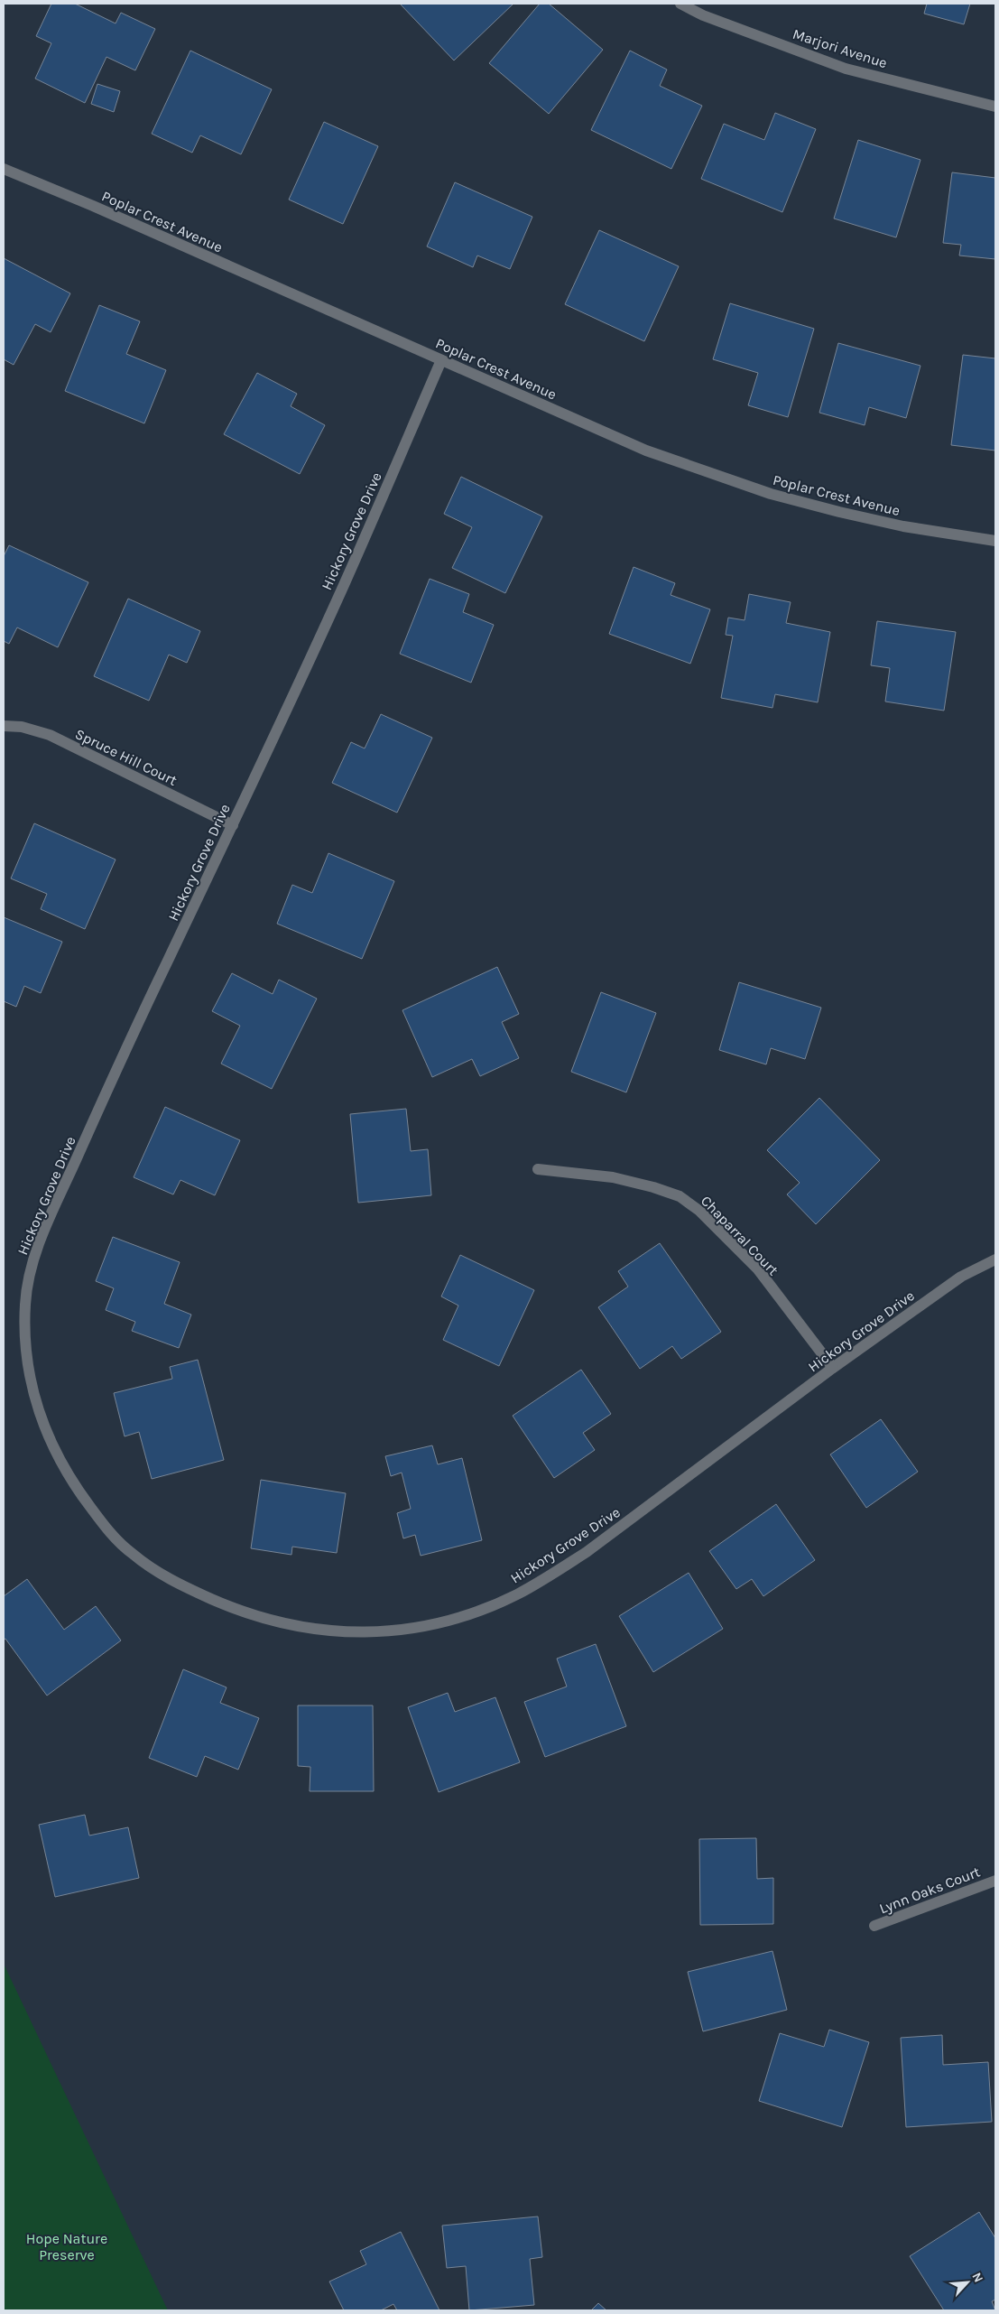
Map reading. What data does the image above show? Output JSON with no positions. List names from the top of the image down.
{
  "streets": {
    "street": [
      "Marjori Avenue",
      "Poplar Crest Avenue",
      "Hickory Grove Drive",
      "Spruce Hill Court",
      "Chaparral Court",
      "Lynn Oaks Court"
    ]
  },
  "crossings": [
    ["Poplar Crest Avenue", "Hickory Grove Drive"],
    ["Hickory Grove Drive", "Spruce Hill Court"],
    ["Hickory Grove Drive", "Chaparral Court"]
  ],
  "parks": ["Hope Nature Preserve"],
  "north": "top right"
}
